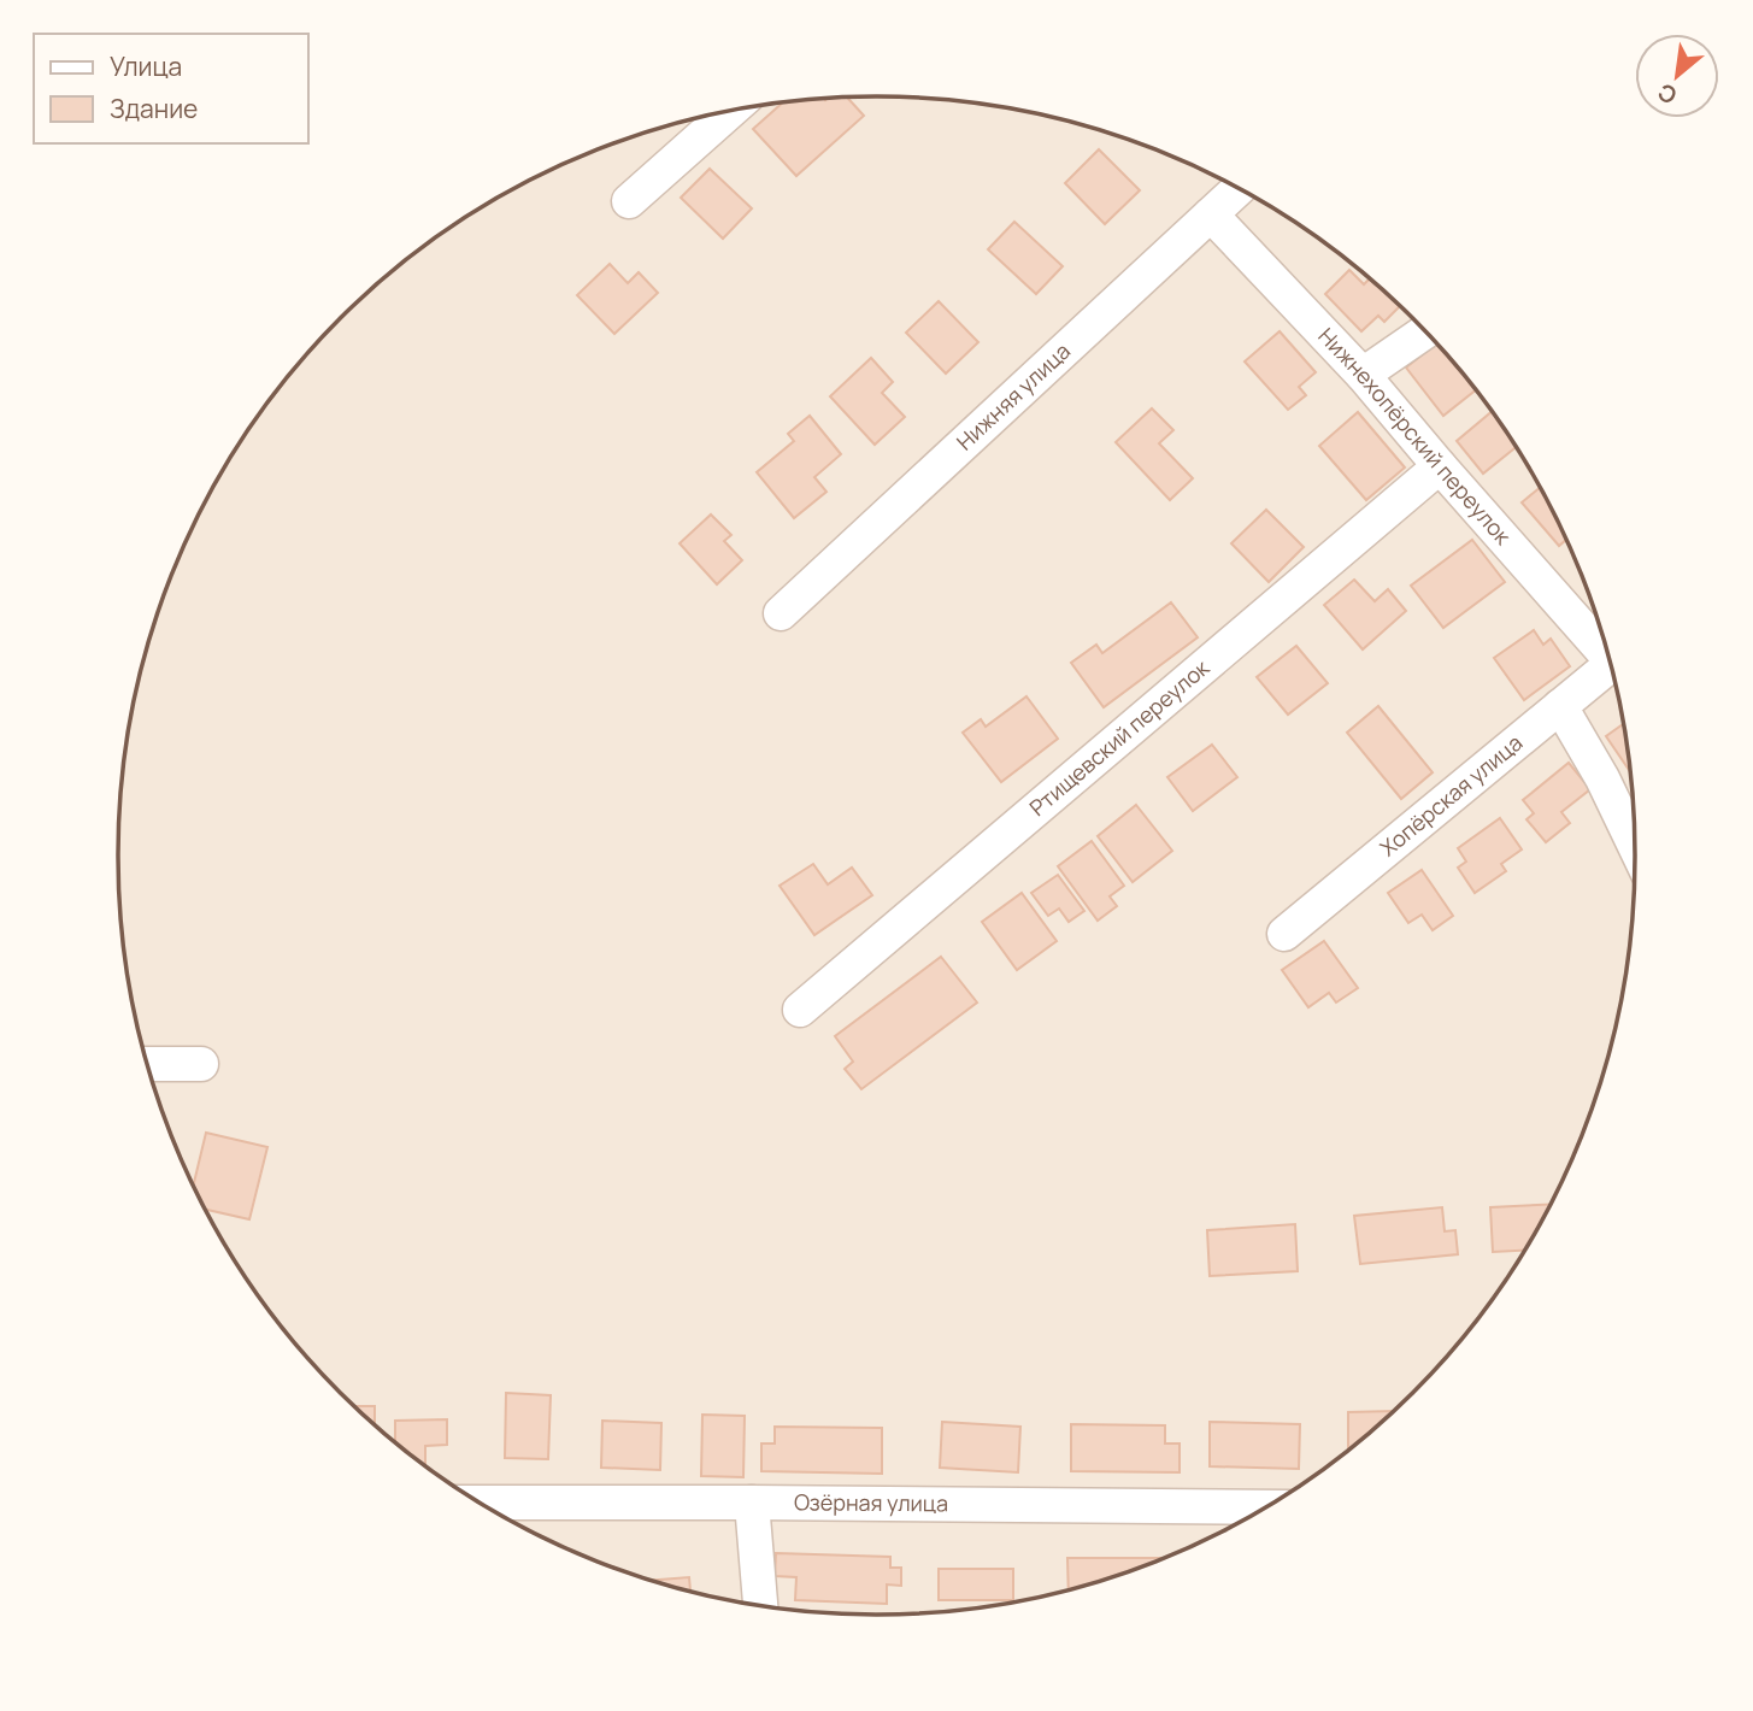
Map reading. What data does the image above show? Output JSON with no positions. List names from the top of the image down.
{
  "streets": {
    "street": [
      "Нижняя улица",
      "Нижнехопёрский переулок",
      "Ртищевский переулок",
      "Хопёрская улица",
      "Озёрная улица"
    ]
  },
  "crossings": [
    ["Нижняя улица", "Нижнехопёрский переулок"],
    ["Нижнехопёрский переулок", "Ртищевский переулок"]
  ],
  "legend": ["Улица", "Здание"],
  "north": "bottom left"
}
